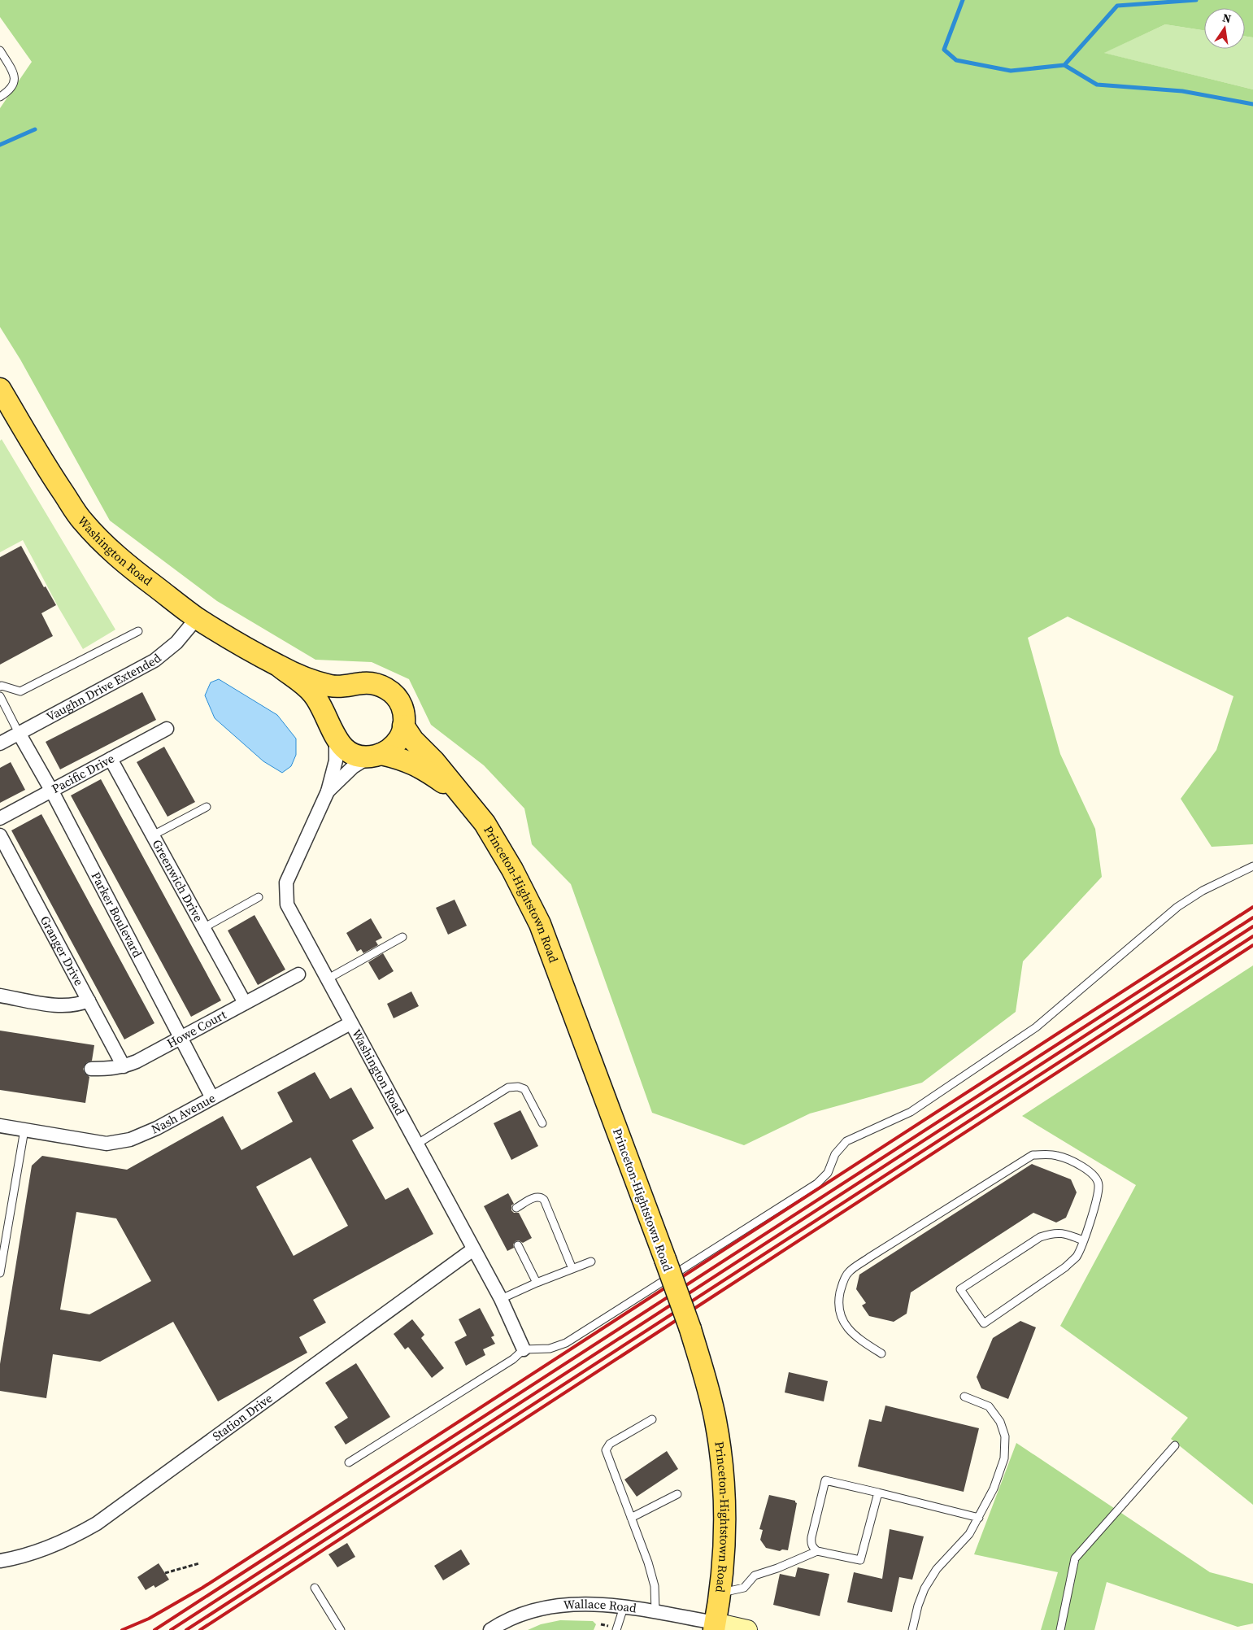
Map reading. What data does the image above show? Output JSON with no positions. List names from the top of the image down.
{
  "streets": {
    "main road": ["Washington Road", "Princeton-Hightstown Road"],
    "street": [
      "Vaughn Drive Extended",
      "Pacific Drive",
      "Greenwich Drive",
      "Parker Boulevard",
      "Granger Drive",
      "Howe Court",
      "Nash Avenue",
      "Station Drive",
      "Wallace Road"
    ]
  },
  "crossings": [
    ["Washington Road", "Vaughn Drive Extended"],
    ["Washington Road", "Princeton-Hightstown Road"],
    ["Washington Road", "Nash Avenue"],
    ["Washington Road", "Station Drive"],
    ["Vaughn Drive Extended", "Parker Boulevard"],
    ["Pacific Drive", "Greenwich Drive"],
    ["Pacific Drive", "Parker Boulevard"],
    ["Greenwich Drive", "Howe Court"],
    ["Princeton-Hightstown Road", "Wallace Road"],
    ["Parker Boulevard", "Howe Court"],
    ["Parker Boulevard", "Nash Avenue"],
    ["Granger Drive", "Howe Court"]
  ],
  "north": "top"
}
